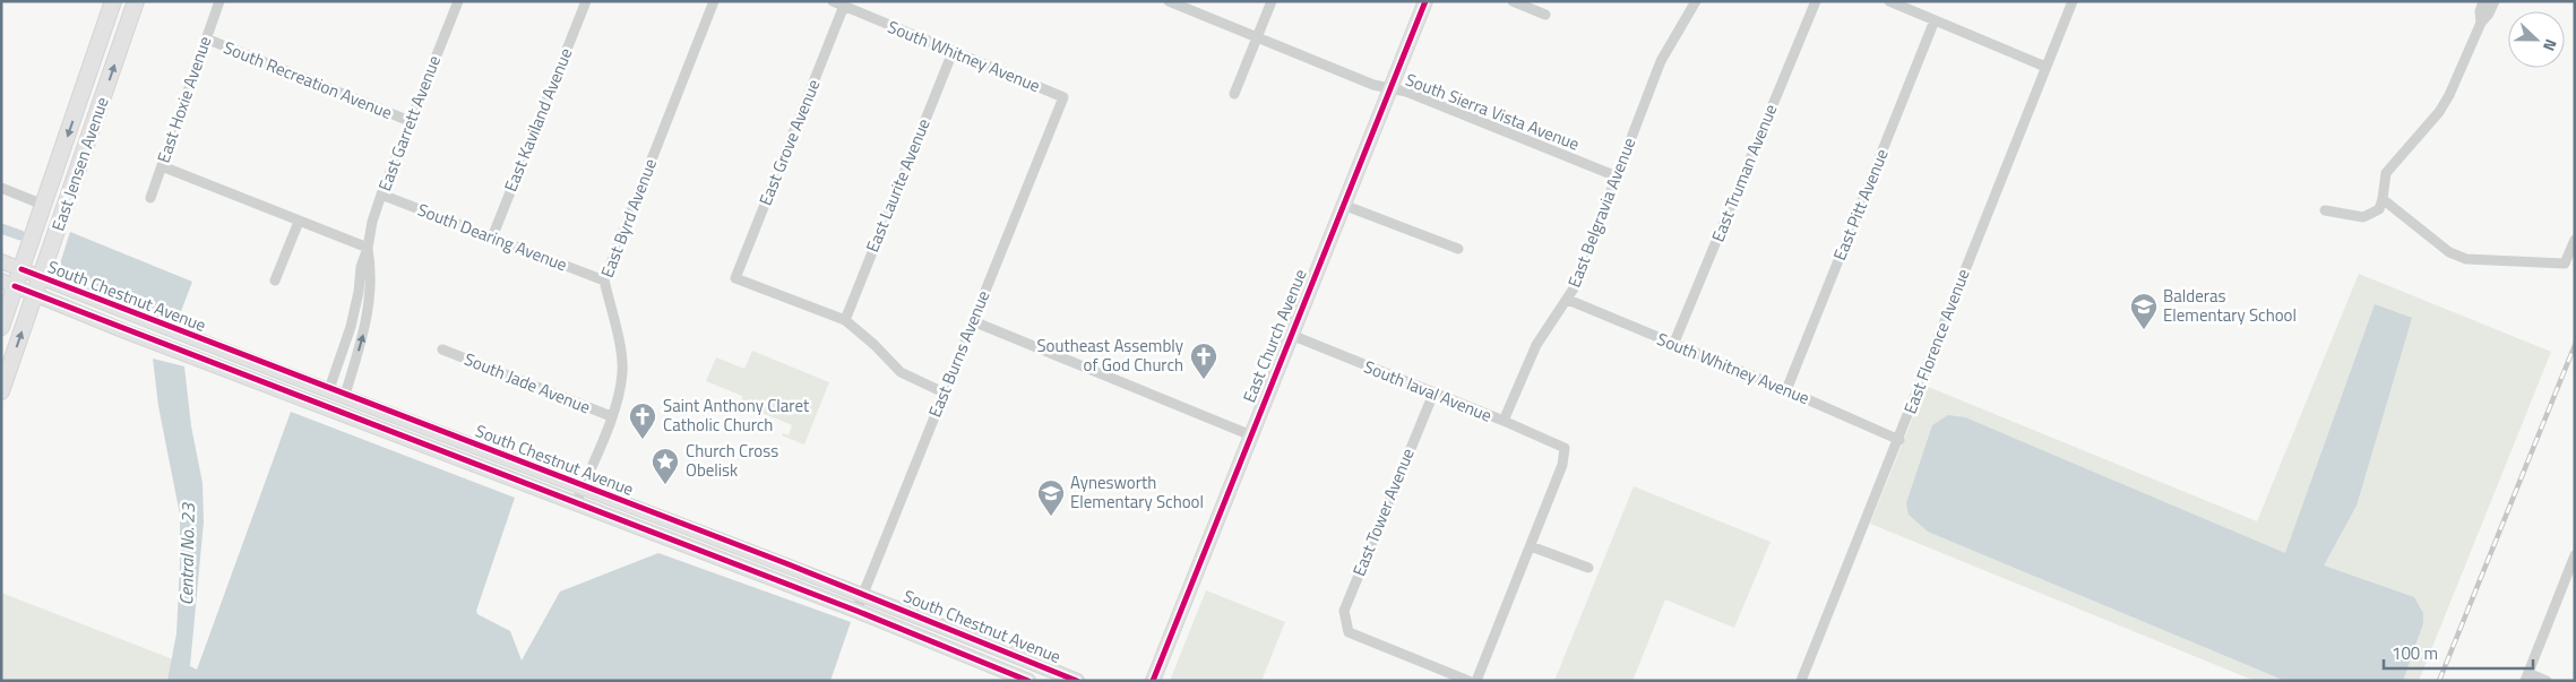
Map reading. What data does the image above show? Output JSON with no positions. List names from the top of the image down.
{
  "streets": {
    "main road": ["East Jensen Avenue", "South Chestnut Avenue", "East Church Avenue"],
    "street": [
      "South Whitney Avenue",
      "South Recreation Avenue",
      "East Hoxie Avenue",
      "South Sierra Vista Avenue",
      "East Kaviland Avenue",
      "East Garrett Avenue",
      "East Grove Avenue",
      "East Truman Avenue",
      "East Laurite Avenue",
      "East Pitt Avenue",
      "East Belgravia Avenue",
      "East Byrd Avenue",
      "South Dearing Avenue",
      "East Florence Avenue",
      "East Burns Avenue",
      "South Jade Avenue",
      "South laval Avenue",
      "East Tower Avenue"
    ]
  },
  "crossings": [
    ["South Whitney Avenue", "East Grove Avenue"],
    ["South Whitney Avenue", "East Truman Avenue"],
    ["South Whitney Avenue", "East Laurite Avenue"],
    ["South Whitney Avenue", "East Pitt Avenue"],
    ["South Whitney Avenue", "East Belgravia Avenue"],
    ["South Whitney Avenue", "East Florence Avenue"],
    ["South Whitney Avenue", "East Burns Avenue"],
    ["South Recreation Avenue", "East Hoxie Avenue"],
    ["South Recreation Avenue", "East Garrett Avenue"],
    ["South Sierra Vista Avenue", "East Belgravia Avenue"],
    ["South Sierra Vista Avenue", "East Church Avenue"],
    ["East Kaviland Avenue", "South Dearing Avenue"],
    ["East Garrett Avenue", "South Dearing Avenue"],
    ["East Garrett Avenue", "South Chestnut Avenue"],
    ["East Grove Avenue", "East Laurite Avenue"],
    ["East Jensen Avenue", "South Chestnut Avenue"],
    ["East Belgravia Avenue", "South laval Avenue"],
    ["East Byrd Avenue", "South Dearing Avenue"],
    ["East Byrd Avenue", "South Chestnut Avenue"],
    ["East Byrd Avenue", "South Jade Avenue"],
    ["South Chestnut Avenue", "East Burns Avenue"],
    ["East Church Avenue", "South laval Avenue"],
    ["South laval Avenue", "East Tower Avenue"]
  ],
  "water": ["Central No. 23"],
  "places": {
    "school or university": ["Balderas Elementary School", "Aynesworth Elementary School"],
    "church": ["Southeast Assembly of God Church", "Saint Anthony Claret Catholic Church"],
    "place": ["Church Cross Obelisk"]
  },
  "scale_bar": "100 m",
  "north": "right"
}
